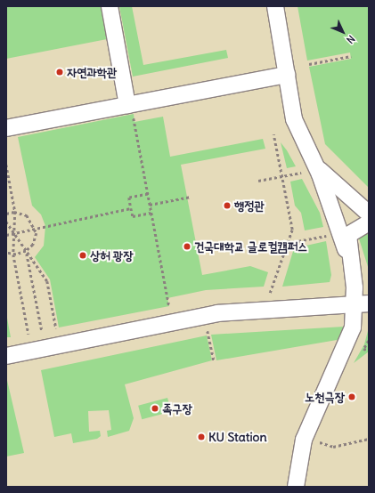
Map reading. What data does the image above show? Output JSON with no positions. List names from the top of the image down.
{
  "places": [
    "자연과학관",
    "행정관",
    "건국대학교 글로컬캠퍼스",
    "상허 광장",
    "노천극장",
    "족구장",
    "KU Station"
  ],
  "north": "bottom right"
}
